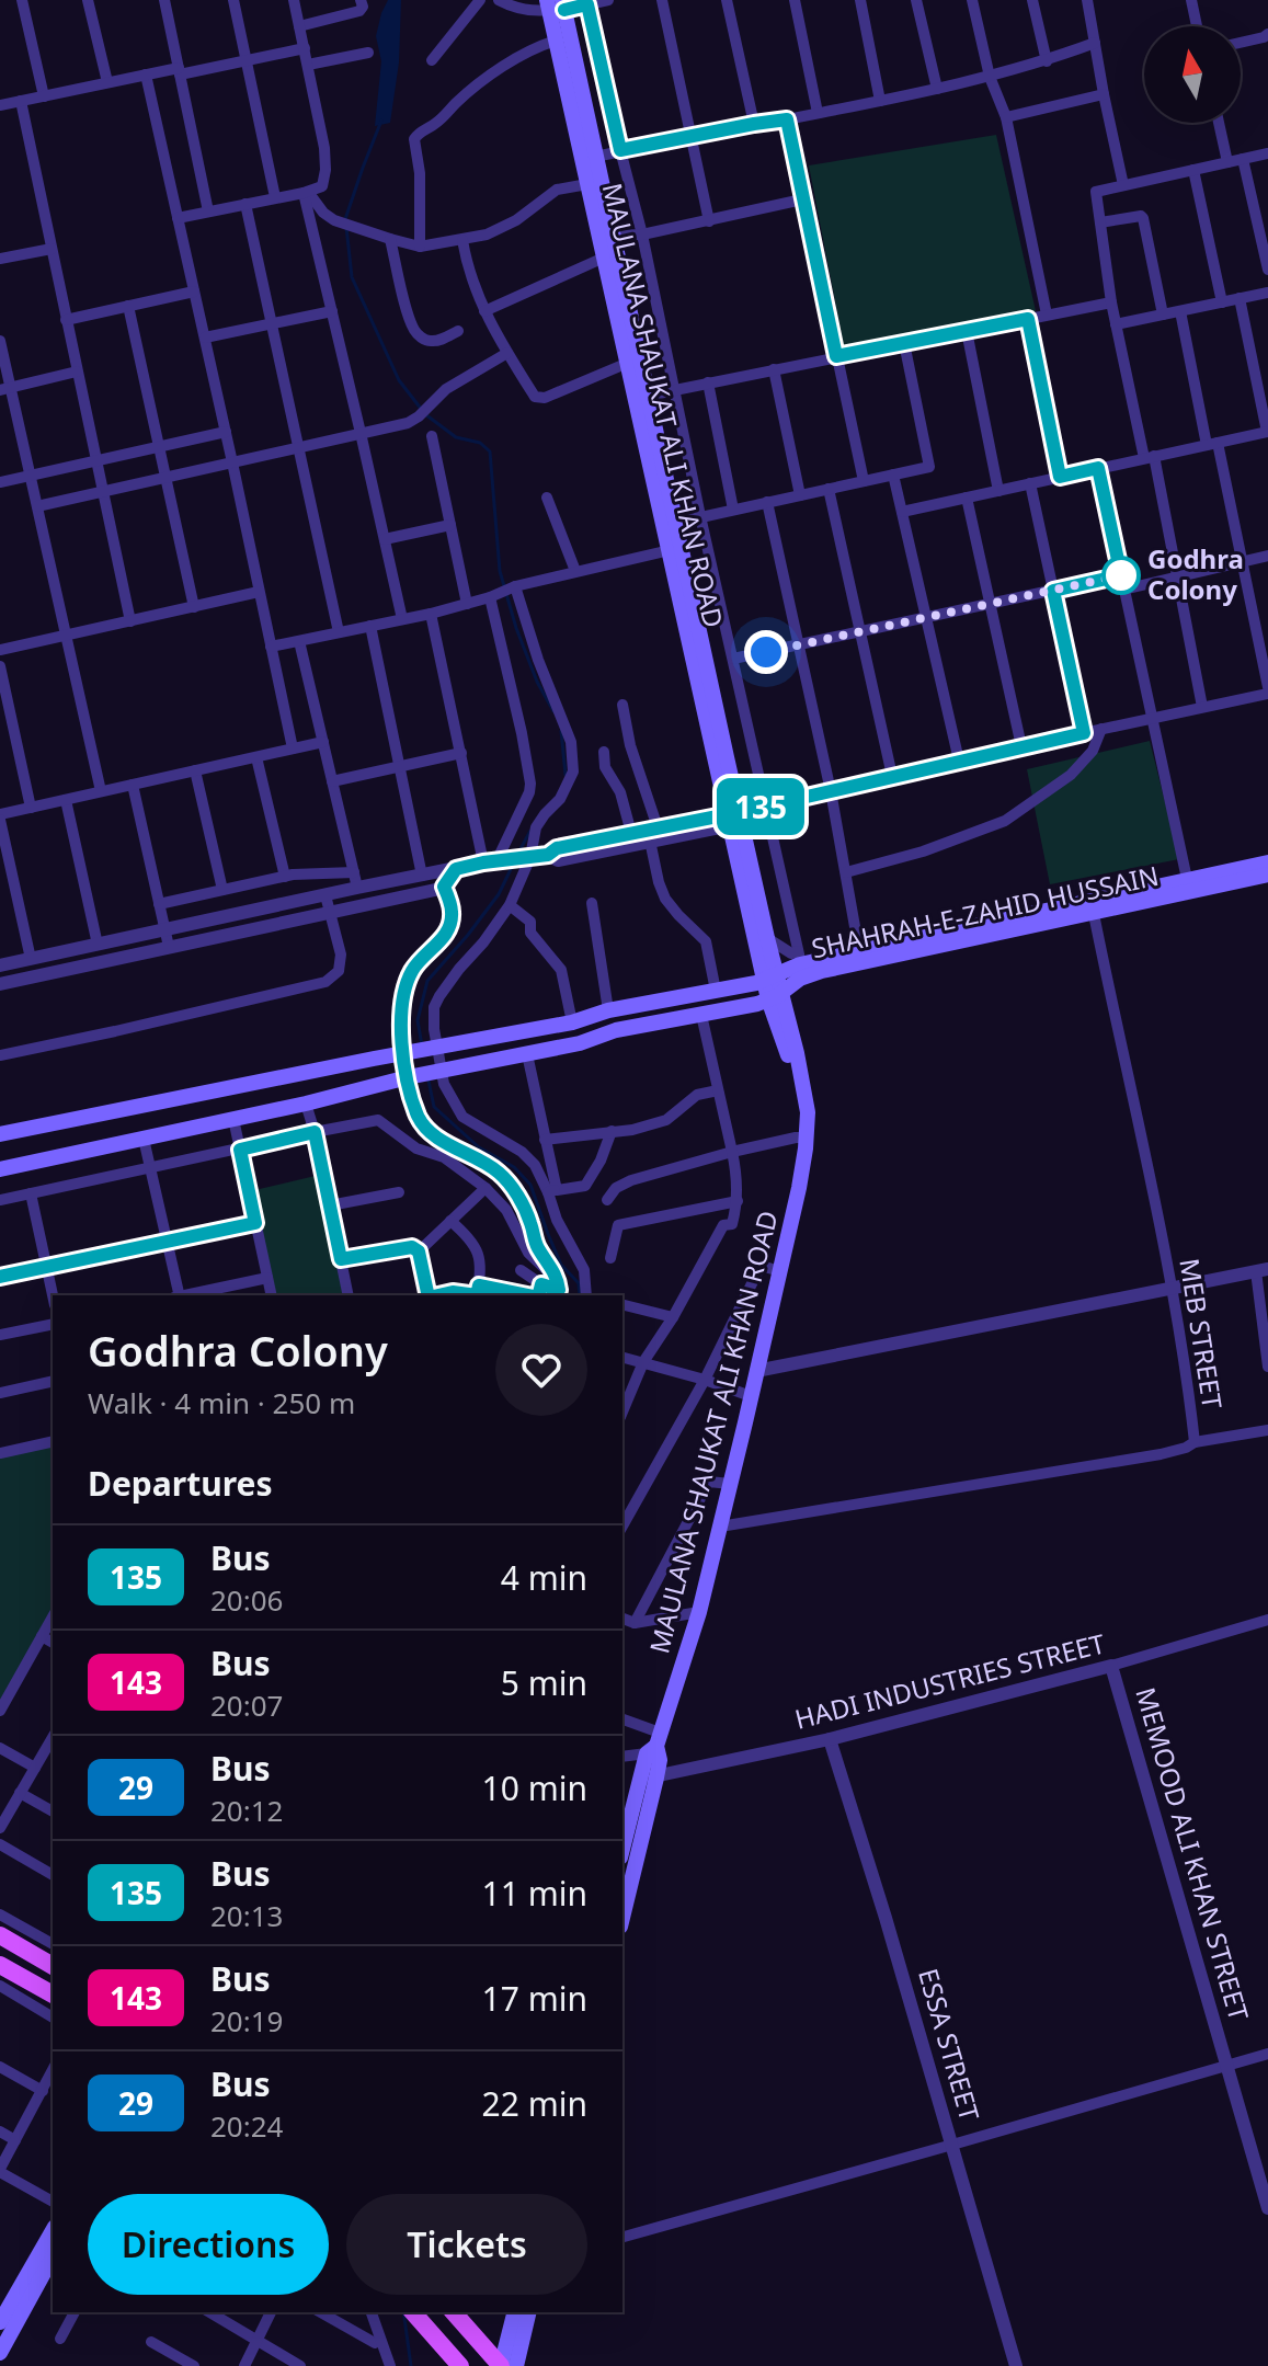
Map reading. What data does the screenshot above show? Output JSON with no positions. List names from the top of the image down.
{
  "streets": {
    "main road": ["MAULANA SHAUKAT ALI KHAN ROAD", "SHAHRAH-E-ZAHID HUSSAIN"],
    "street": [
      "MEB STREET",
      "HADI INDUSTRIES STREET",
      "MEMOOD ALI KHAN STREET",
      "ESSA STREET"
    ]
  },
  "crossings": [
    ["MAULANA SHAUKAT ALI KHAN ROAD", "SHAHRAH-E-ZAHID HUSSAIN"],
    ["MAULANA SHAUKAT ALI KHAN ROAD", "MEB STREET"],
    ["MAULANA SHAUKAT ALI KHAN ROAD", "HADI INDUSTRIES STREET"],
    ["SHAHRAH-E-ZAHID HUSSAIN", "MEB STREET"],
    ["HADI INDUSTRIES STREET", "MEMOOD ALI KHAN STREET"],
    ["HADI INDUSTRIES STREET", "ESSA STREET"]
  ],
  "places": ["Godhra Colony"],
  "lines": ["bus line 135"],
  "north": "top",
  "page": {
    "on_map": "135",
    "heading": [
      ["Godhra Colony", "Walk · 4 min · 250 m"],
      "Departures"
    ],
    "list": [
      {
        "mark": "135",
        "name": "Bus",
        "note": "20:06",
        "value": "4 min"
      },
      {
        "mark": "143",
        "name": "Bus",
        "note": "20:07",
        "value": "5 min"
      },
      {
        "mark": "29",
        "name": "Bus",
        "note": "20:12",
        "value": "10 min"
      },
      {
        "mark": "135",
        "name": "Bus",
        "note": "20:13",
        "value": "11 min"
      },
      {
        "mark": "143",
        "name": "Bus",
        "note": "20:19",
        "value": "17 min"
      },
      {
        "mark": "29",
        "name": "Bus",
        "note": "20:24",
        "value": "22 min"
      }
    ],
    "buttons": ["Directions", "Tickets"]
  }
}
